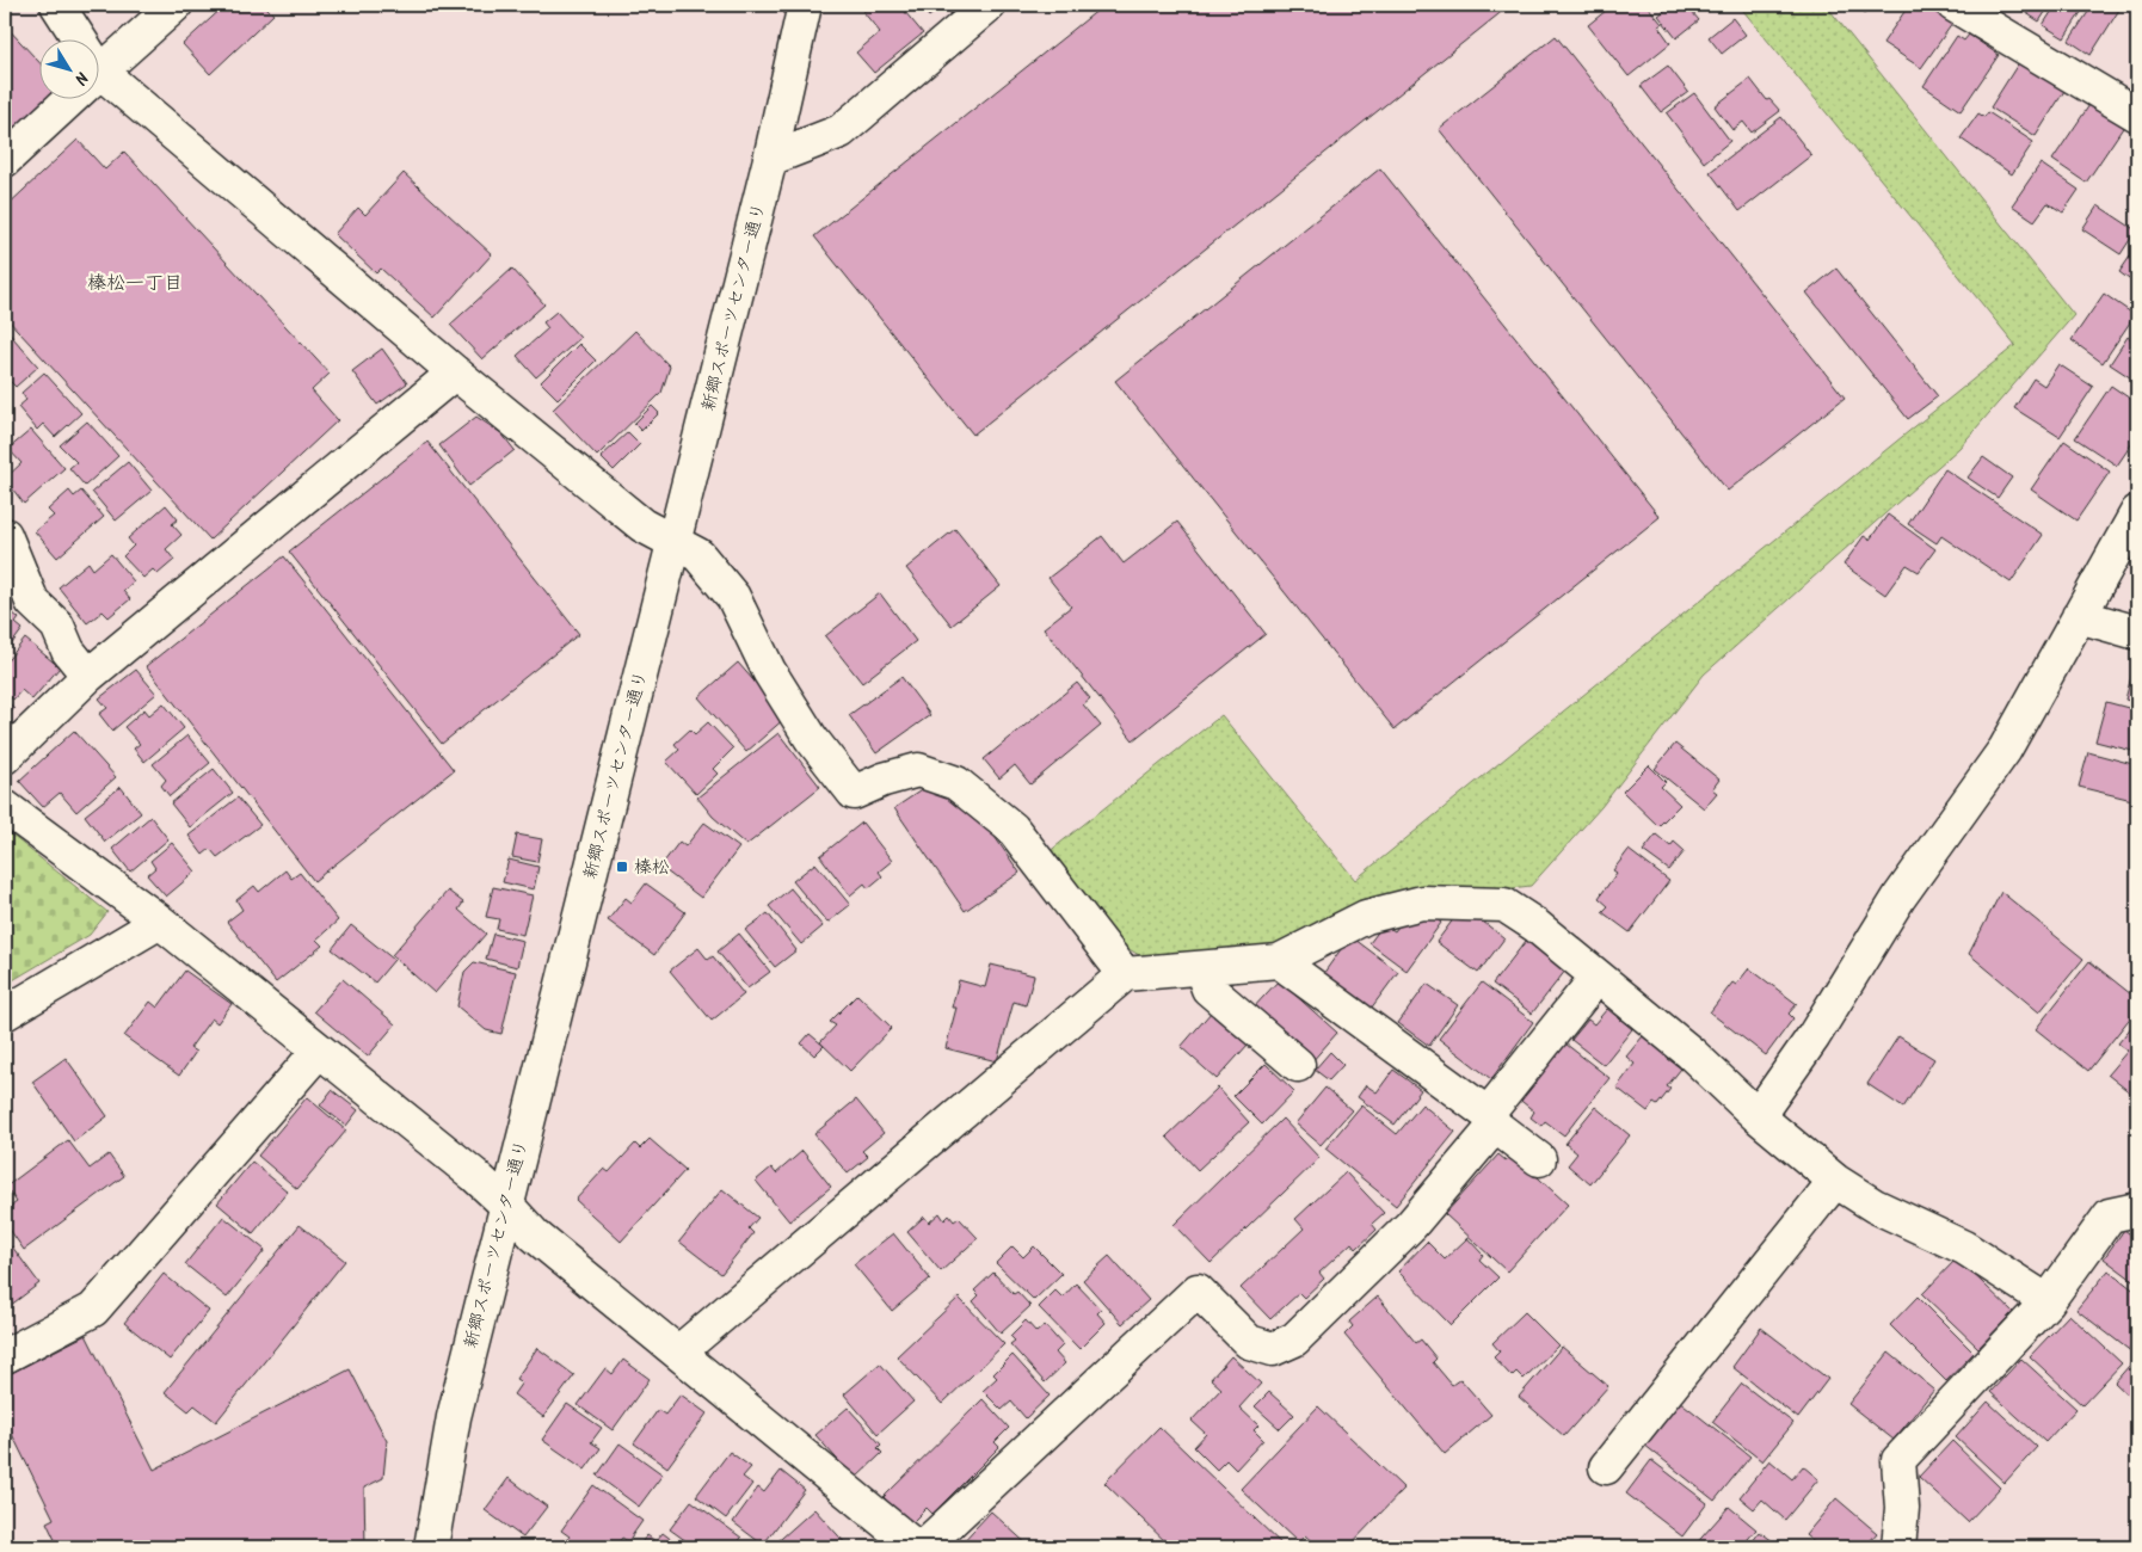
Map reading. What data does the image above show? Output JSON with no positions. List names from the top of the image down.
{
  "streets": {
    "street": ["新郷スポーツセンター通り"]
  },
  "districts": ["榛松一丁目"],
  "places": {
    "transit": ["榛松"]
  },
  "north": "bottom right"
}
